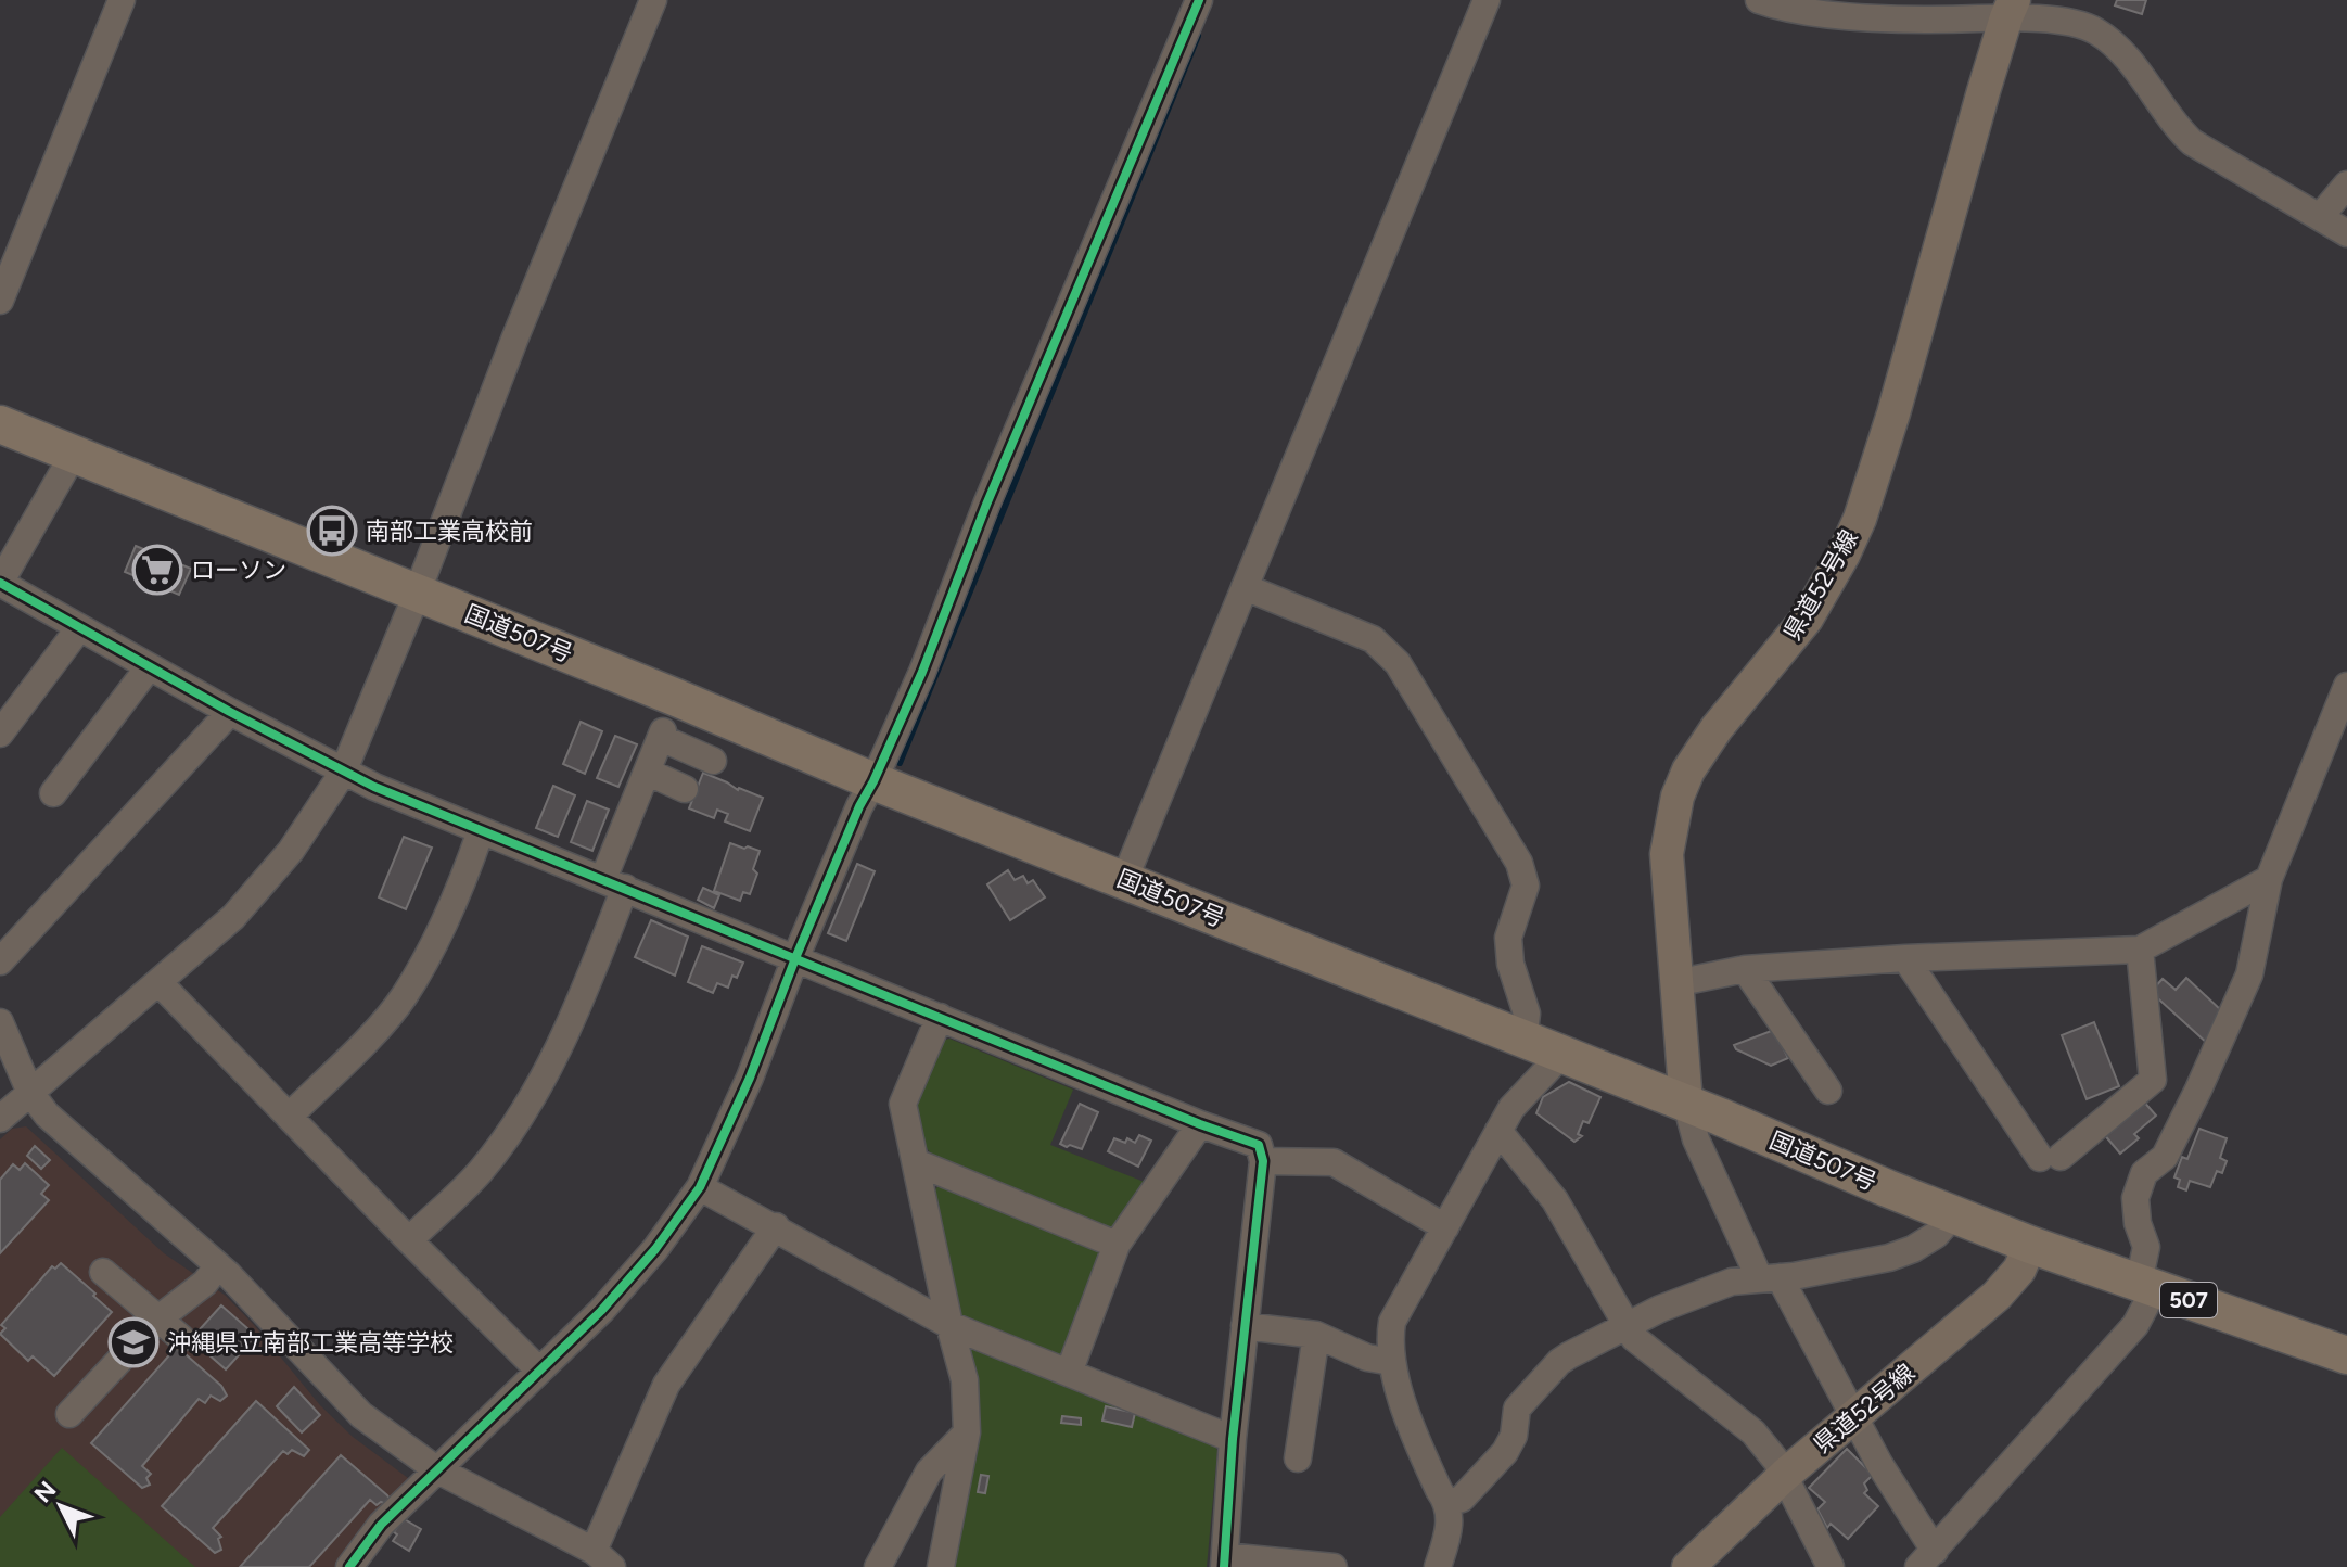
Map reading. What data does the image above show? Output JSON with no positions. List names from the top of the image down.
{
  "streets": {
    "highway": ["国道507号", "507"],
    "main road": ["県道52号線"]
  },
  "crossings": [
    ["県道52号線", "国道507号"]
  ],
  "places": {
    "bus stop": ["南部工業高校前"],
    "supermarket": ["ローソン"],
    "school or university": ["沖縄県立南部工業高等学校"]
  },
  "north": "top left"
}
